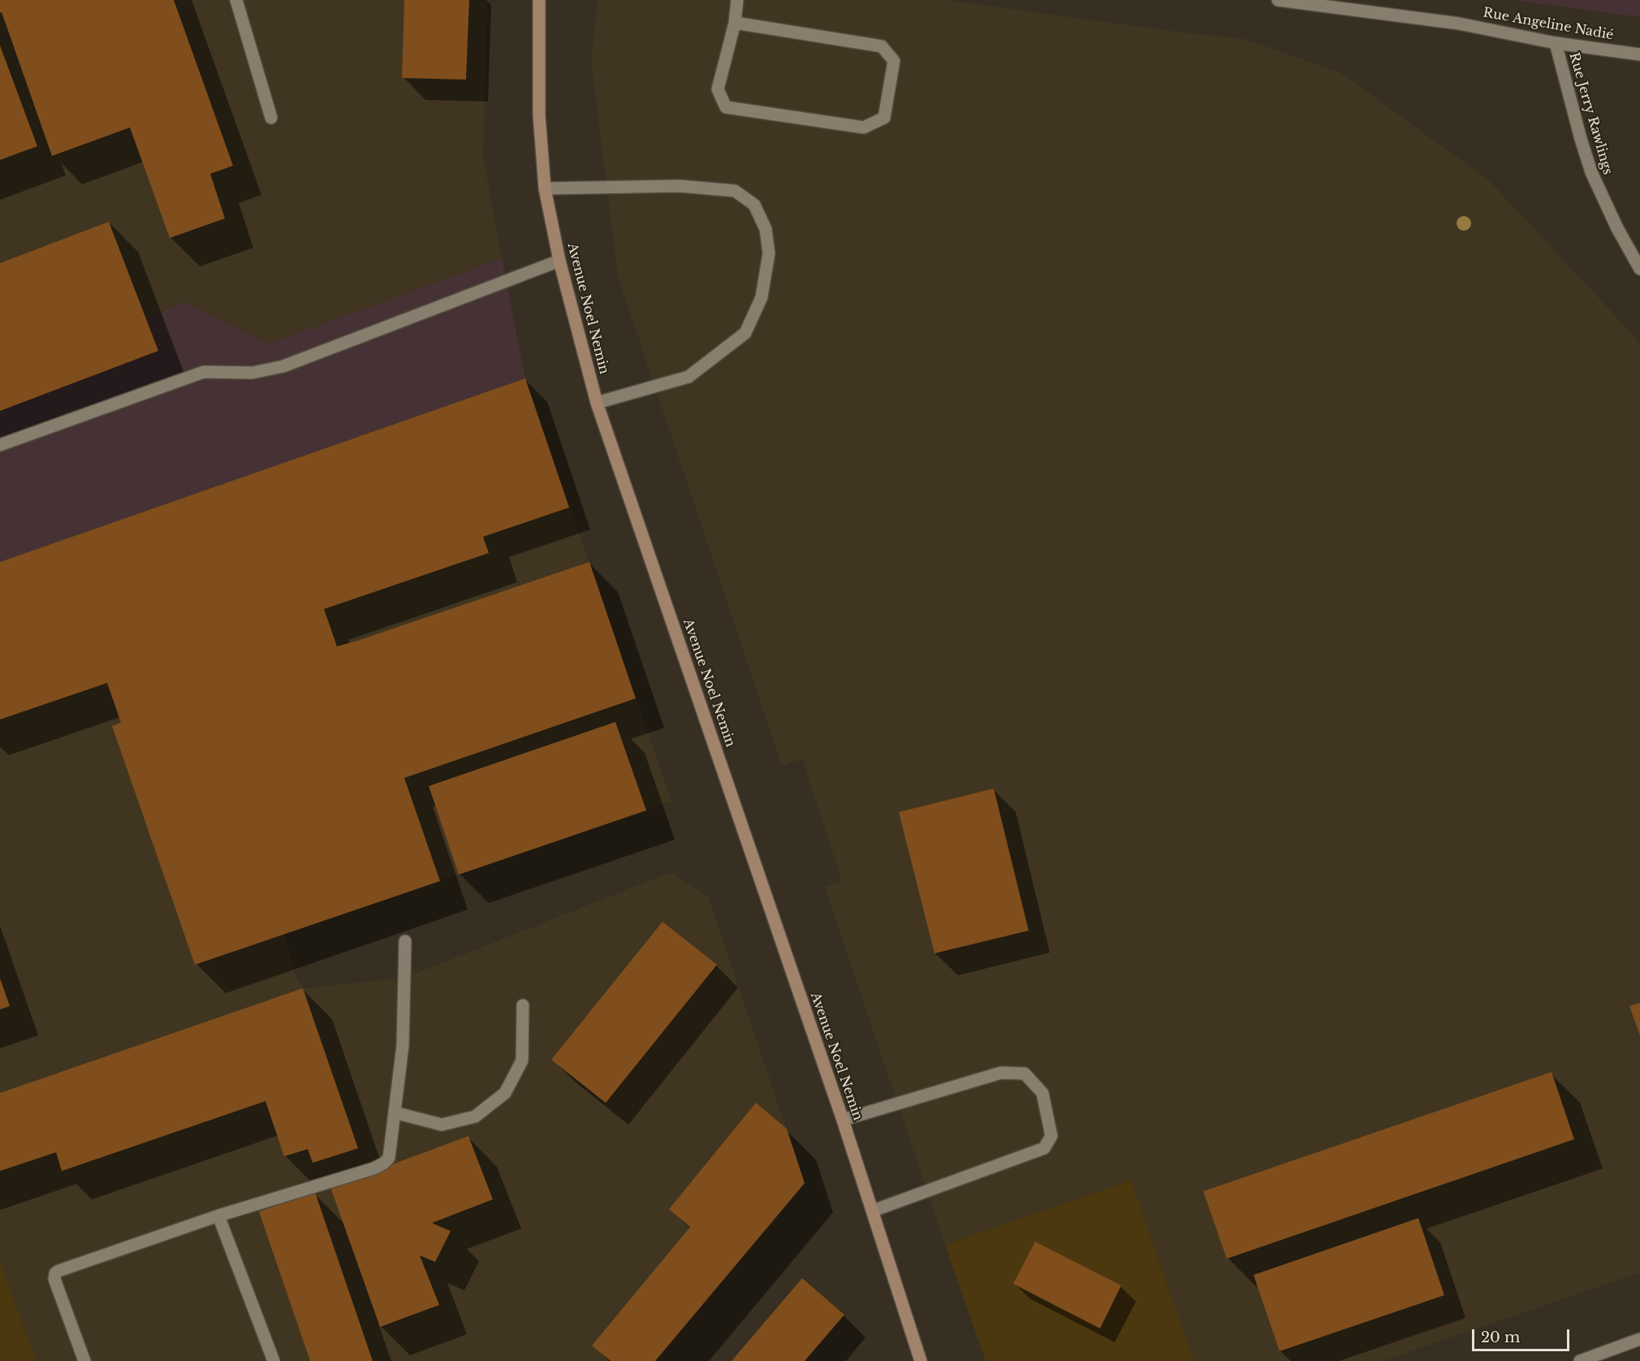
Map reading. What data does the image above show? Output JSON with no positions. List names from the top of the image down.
{
  "streets": {
    "street": ["Rue Angeline Nadié", "Rue Jerry Rawlings", "Avenue Noel Nemin"]
  },
  "crossings": [
    ["Rue Angeline Nadié", "Rue Jerry Rawlings"]
  ],
  "scale_bar": "20 m"
}
